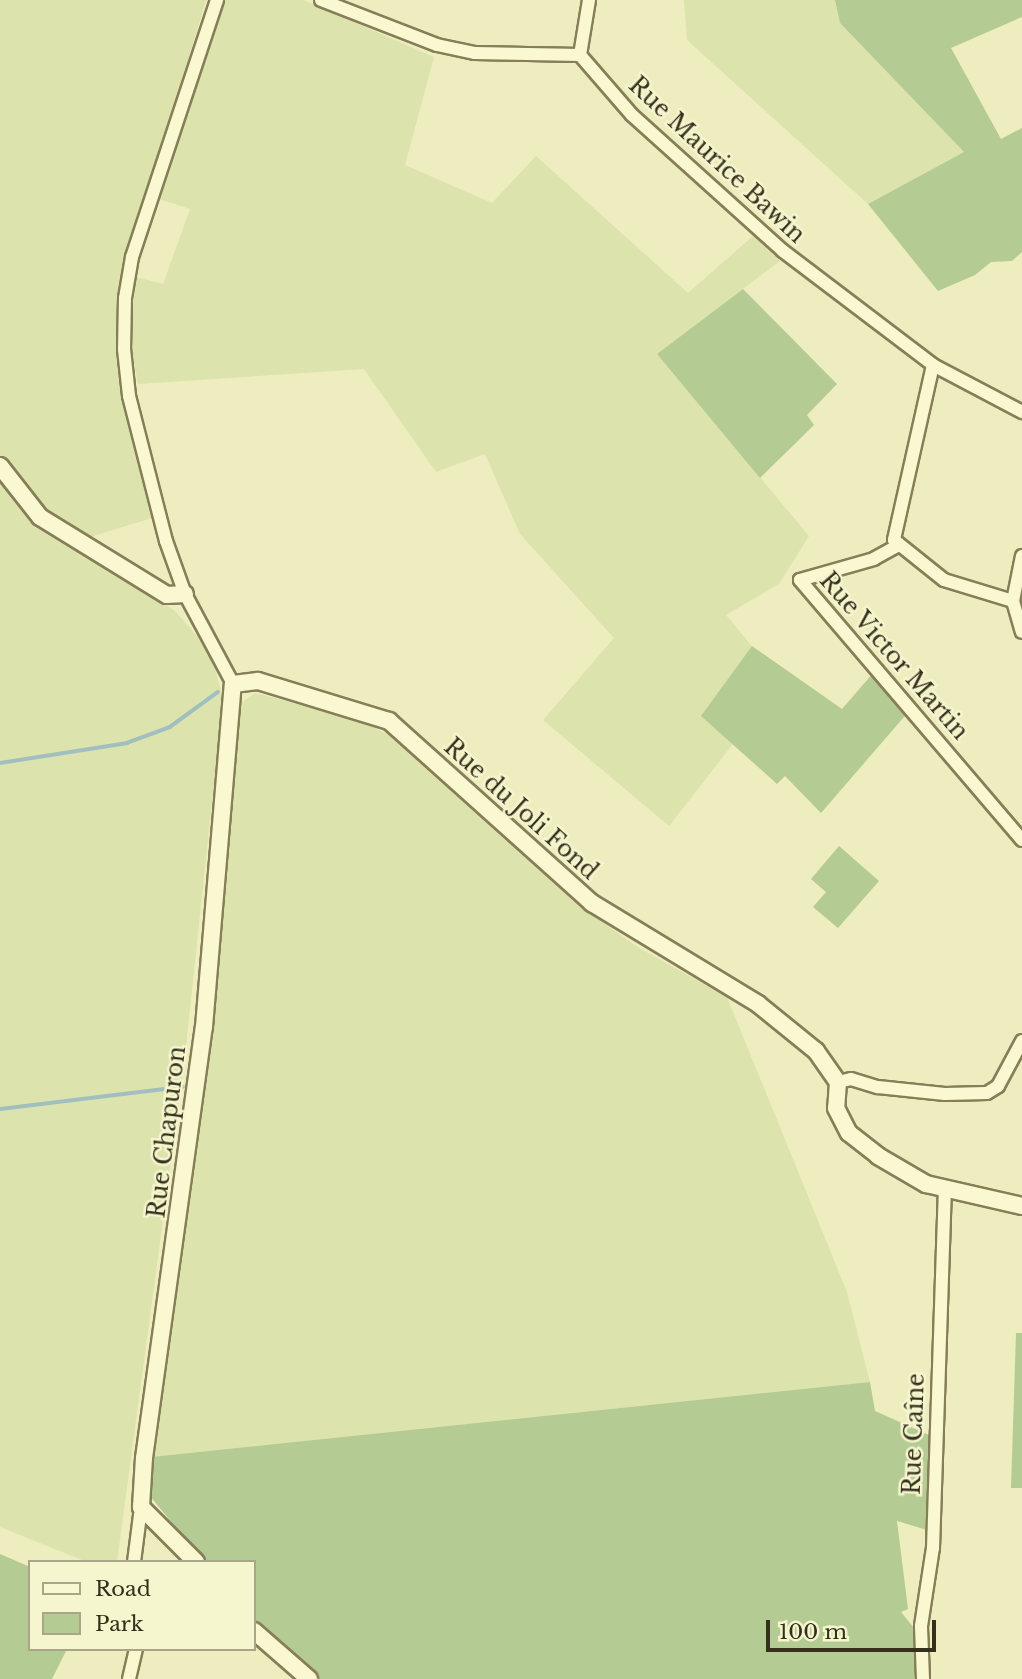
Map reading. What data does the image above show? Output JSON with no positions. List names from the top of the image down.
{
  "streets": {
    "street": [
      "Rue Maurice Bawin",
      "Rue Victor Martin",
      "Rue du Joli Fond",
      "Rue Chapuron",
      "Rue Caîne"
    ]
  },
  "crossings": [
    ["Rue du Joli Fond", "Rue Chapuron"]
  ],
  "legend": ["Road", "Park"],
  "scale_bar": "100 m"
}
